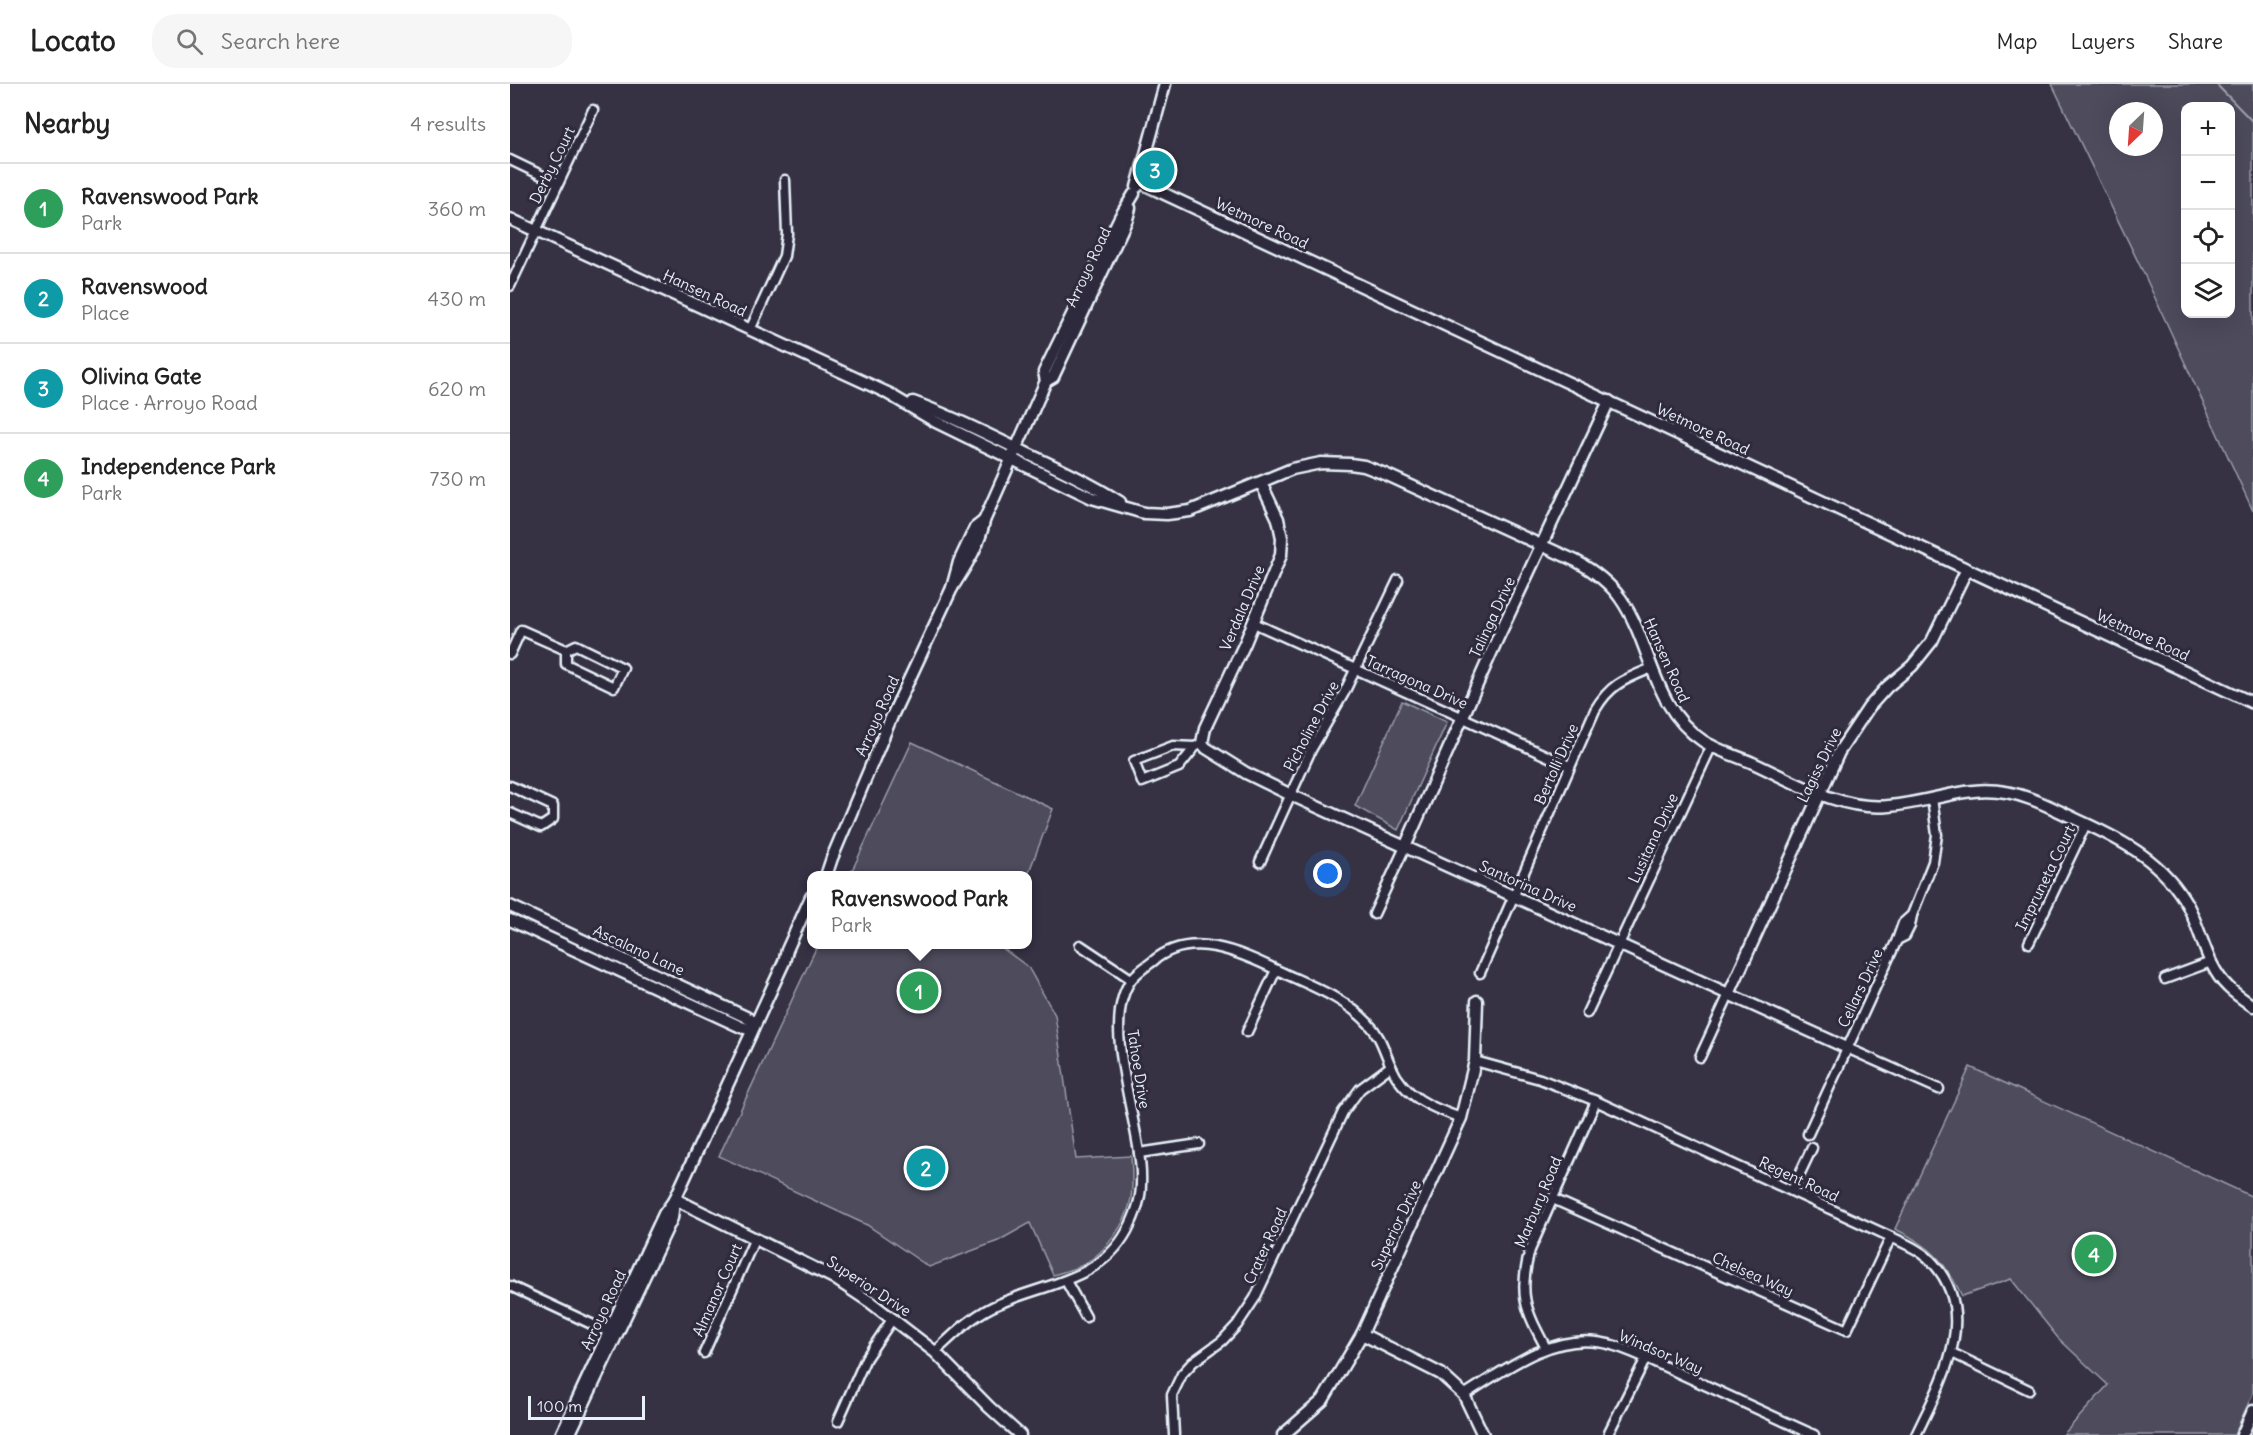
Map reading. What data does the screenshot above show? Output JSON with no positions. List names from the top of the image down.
{
  "streets": {
    "street": [
      "Derby Court",
      "Wetmore Road",
      "Arroyo Road",
      "Hansen Road",
      "Verdala Drive",
      "Talinga Drive",
      "Tarragona Drive",
      "Picholine Drive",
      "Bertolli Drive",
      "Lagiss Drive",
      "Lusitana Drive",
      "Impruneta Court",
      "Santorina Drive",
      "Ascalano Lane",
      "Cellars Drive",
      "Tahoe Drive",
      "Regent Road",
      "Marbury Road",
      "Superior Drive",
      "Crater Road",
      "Chelsea Way",
      "Almanor Court",
      "Windsor Way"
    ]
  },
  "crossings": [
    ["Derby Court", "Hansen Road"],
    ["Wetmore Road", "Arroyo Road"],
    ["Wetmore Road", "Talinga Drive"],
    ["Wetmore Road", "Lagiss Drive"],
    ["Arroyo Road", "Hansen Road"],
    ["Arroyo Road", "Ascalano Lane"],
    ["Arroyo Road", "Superior Drive"],
    ["Hansen Road", "Verdala Drive"],
    ["Hansen Road", "Talinga Drive"],
    ["Hansen Road", "Bertolli Drive"],
    ["Hansen Road", "Lagiss Drive"],
    ["Hansen Road", "Lusitana Drive"],
    ["Hansen Road", "Impruneta Court"],
    ["Hansen Road", "Cellars Drive"],
    ["Verdala Drive", "Tarragona Drive"],
    ["Verdala Drive", "Santorina Drive"],
    ["Talinga Drive", "Tarragona Drive"],
    ["Talinga Drive", "Santorina Drive"],
    ["Tarragona Drive", "Picholine Drive"],
    ["Tarragona Drive", "Bertolli Drive"],
    ["Picholine Drive", "Santorina Drive"],
    ["Bertolli Drive", "Santorina Drive"],
    ["Lagiss Drive", "Santorina Drive"],
    ["Lusitana Drive", "Santorina Drive"],
    ["Santorina Drive", "Cellars Drive"],
    ["Tahoe Drive", "Superior Drive"],
    ["Regent Road", "Marbury Road"],
    ["Regent Road", "Superior Drive"],
    ["Regent Road", "Chelsea Way"],
    ["Marbury Road", "Chelsea Way"],
    ["Marbury Road", "Windsor Way"],
    ["Superior Drive", "Almanor Court"]
  ],
  "scale_bar": "100 m",
  "north": "bottom left",
  "page": {
    "header": "Locato",
    "search": "Search here",
    "nav": ["Map", "Layers", "Share"],
    "heading": ["Nearby", "4 results"],
    "map_buttons": ["+", "−"],
    "pins": [
      "3",
      "1",
      "2",
      "4"
    ],
    "list": [
      {
        "mark": "1",
        "name": "Ravenswood Park",
        "note": "Park",
        "value": "360 m"
      },
      {
        "mark": "2",
        "name": "Ravenswood",
        "note": "Place",
        "value": "430 m"
      },
      {
        "mark": "3",
        "name": "Olivina Gate",
        "note": "Place · Arroyo Road",
        "value": "620 m"
      },
      {
        "mark": "4",
        "name": "Independence Park",
        "note": "Park",
        "value": "730 m"
      }
    ],
    "popup": ["Ravenswood Park", "Park"],
    "scale": "100 m"
  }
}
